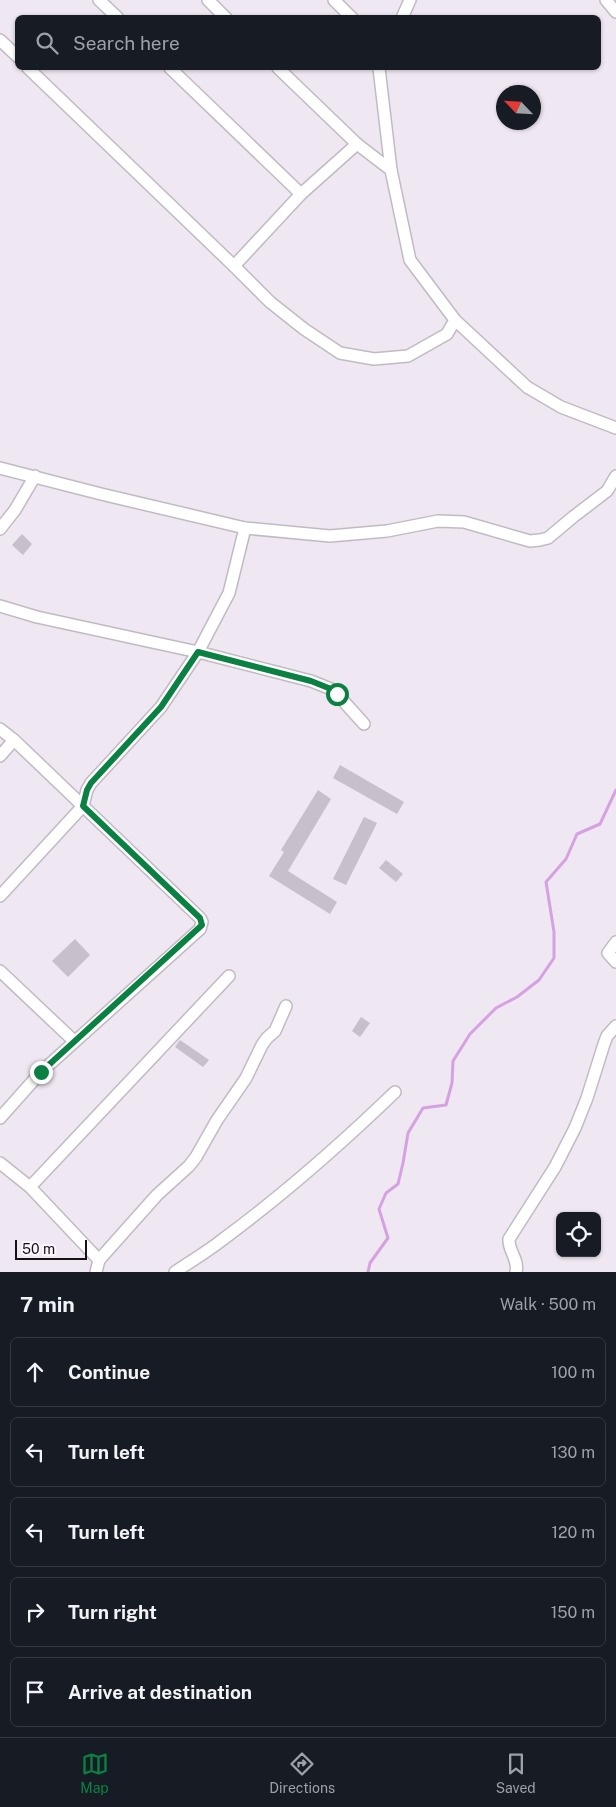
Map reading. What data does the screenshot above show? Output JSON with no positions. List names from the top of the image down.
{
  "scale_bar": "50 m",
  "north": "top left",
  "page": {
    "search": "Search here",
    "scale": "50 m",
    "heading": ["7 min", "Walk · 500 m"],
    "list": [
      ["Continue", "100 m"],
      ["Turn left", "130 m"],
      ["Turn left", "120 m"],
      ["Turn right", "150 m"],
      "Arrive at destination"
    ],
    "nav": ["Map", "Directions", "Saved"]
  }
}
